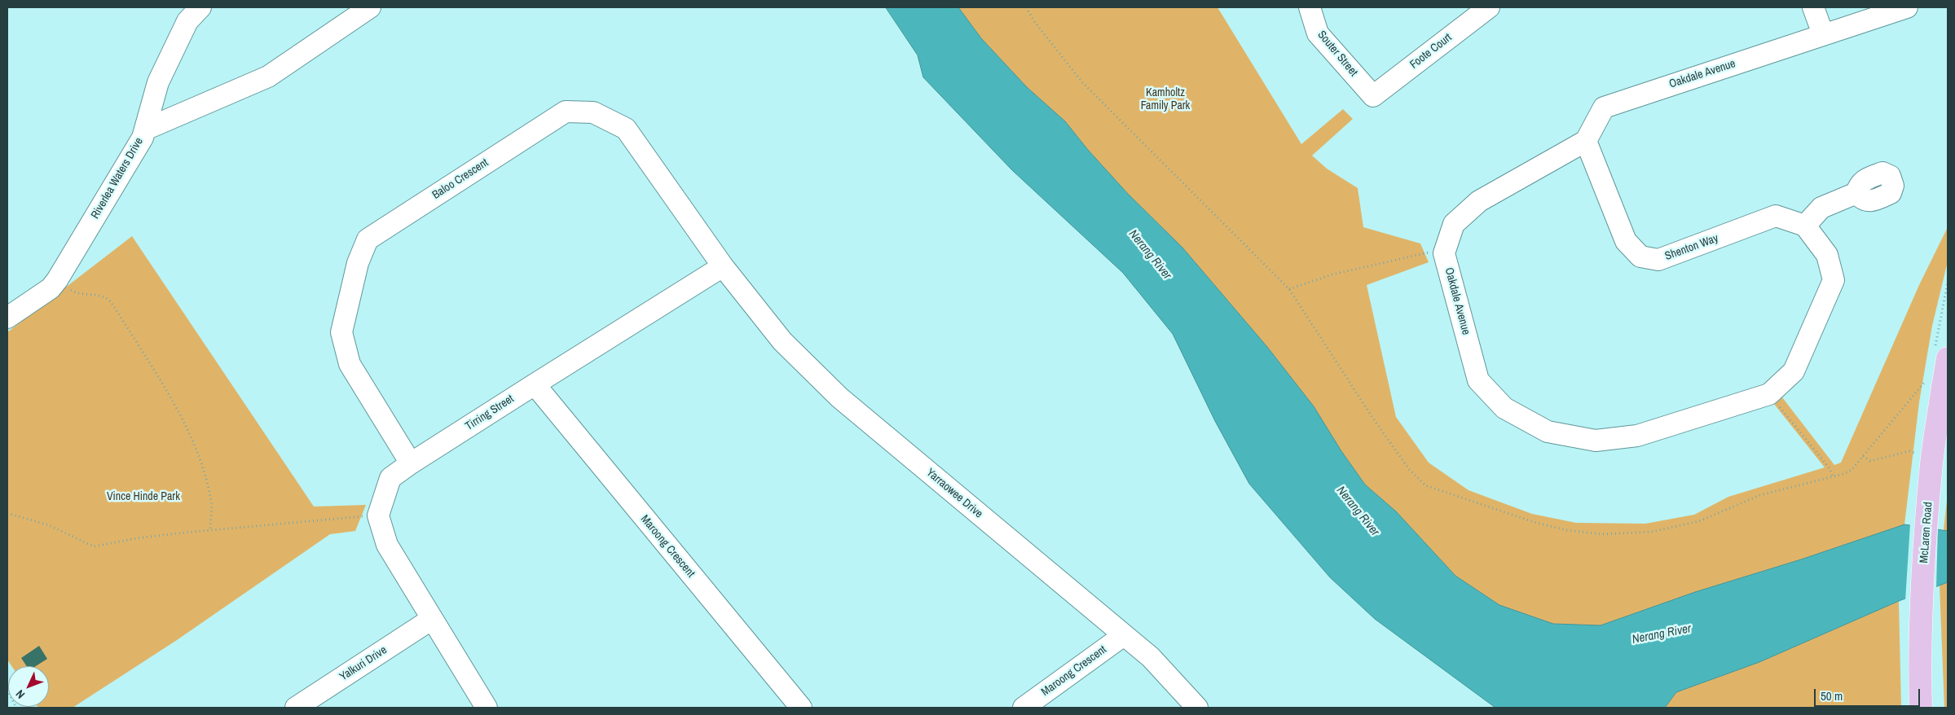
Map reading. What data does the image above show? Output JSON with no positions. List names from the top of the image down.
{
  "streets": {
    "main road": ["McLaren Road"],
    "street": [
      "Foote Court",
      "Souter Street",
      "Oakdale Avenue",
      "Riverlea Waters Drive",
      "Baloo Crescent",
      "Shenton Way",
      "Tirring Street",
      "Yarraowee Drive",
      "Maroong Crescent",
      "Yalkuri Drive"
    ]
  },
  "crossings": [
    ["Foote Court", "Souter Street"],
    ["Oakdale Avenue", "Shenton Way"],
    ["Baloo Crescent", "Tirring Street"],
    ["Baloo Crescent", "Yarraowee Drive"],
    ["Tirring Street", "Yarraowee Drive"],
    ["Tirring Street", "Maroong Crescent"],
    ["Yarraowee Drive", "Maroong Crescent"]
  ],
  "water": ["Nerang River"],
  "parks": ["Kamholtz Family Park", "Vince Hinde Park"],
  "scale_bar": "50 m",
  "north": "bottom left"
}
